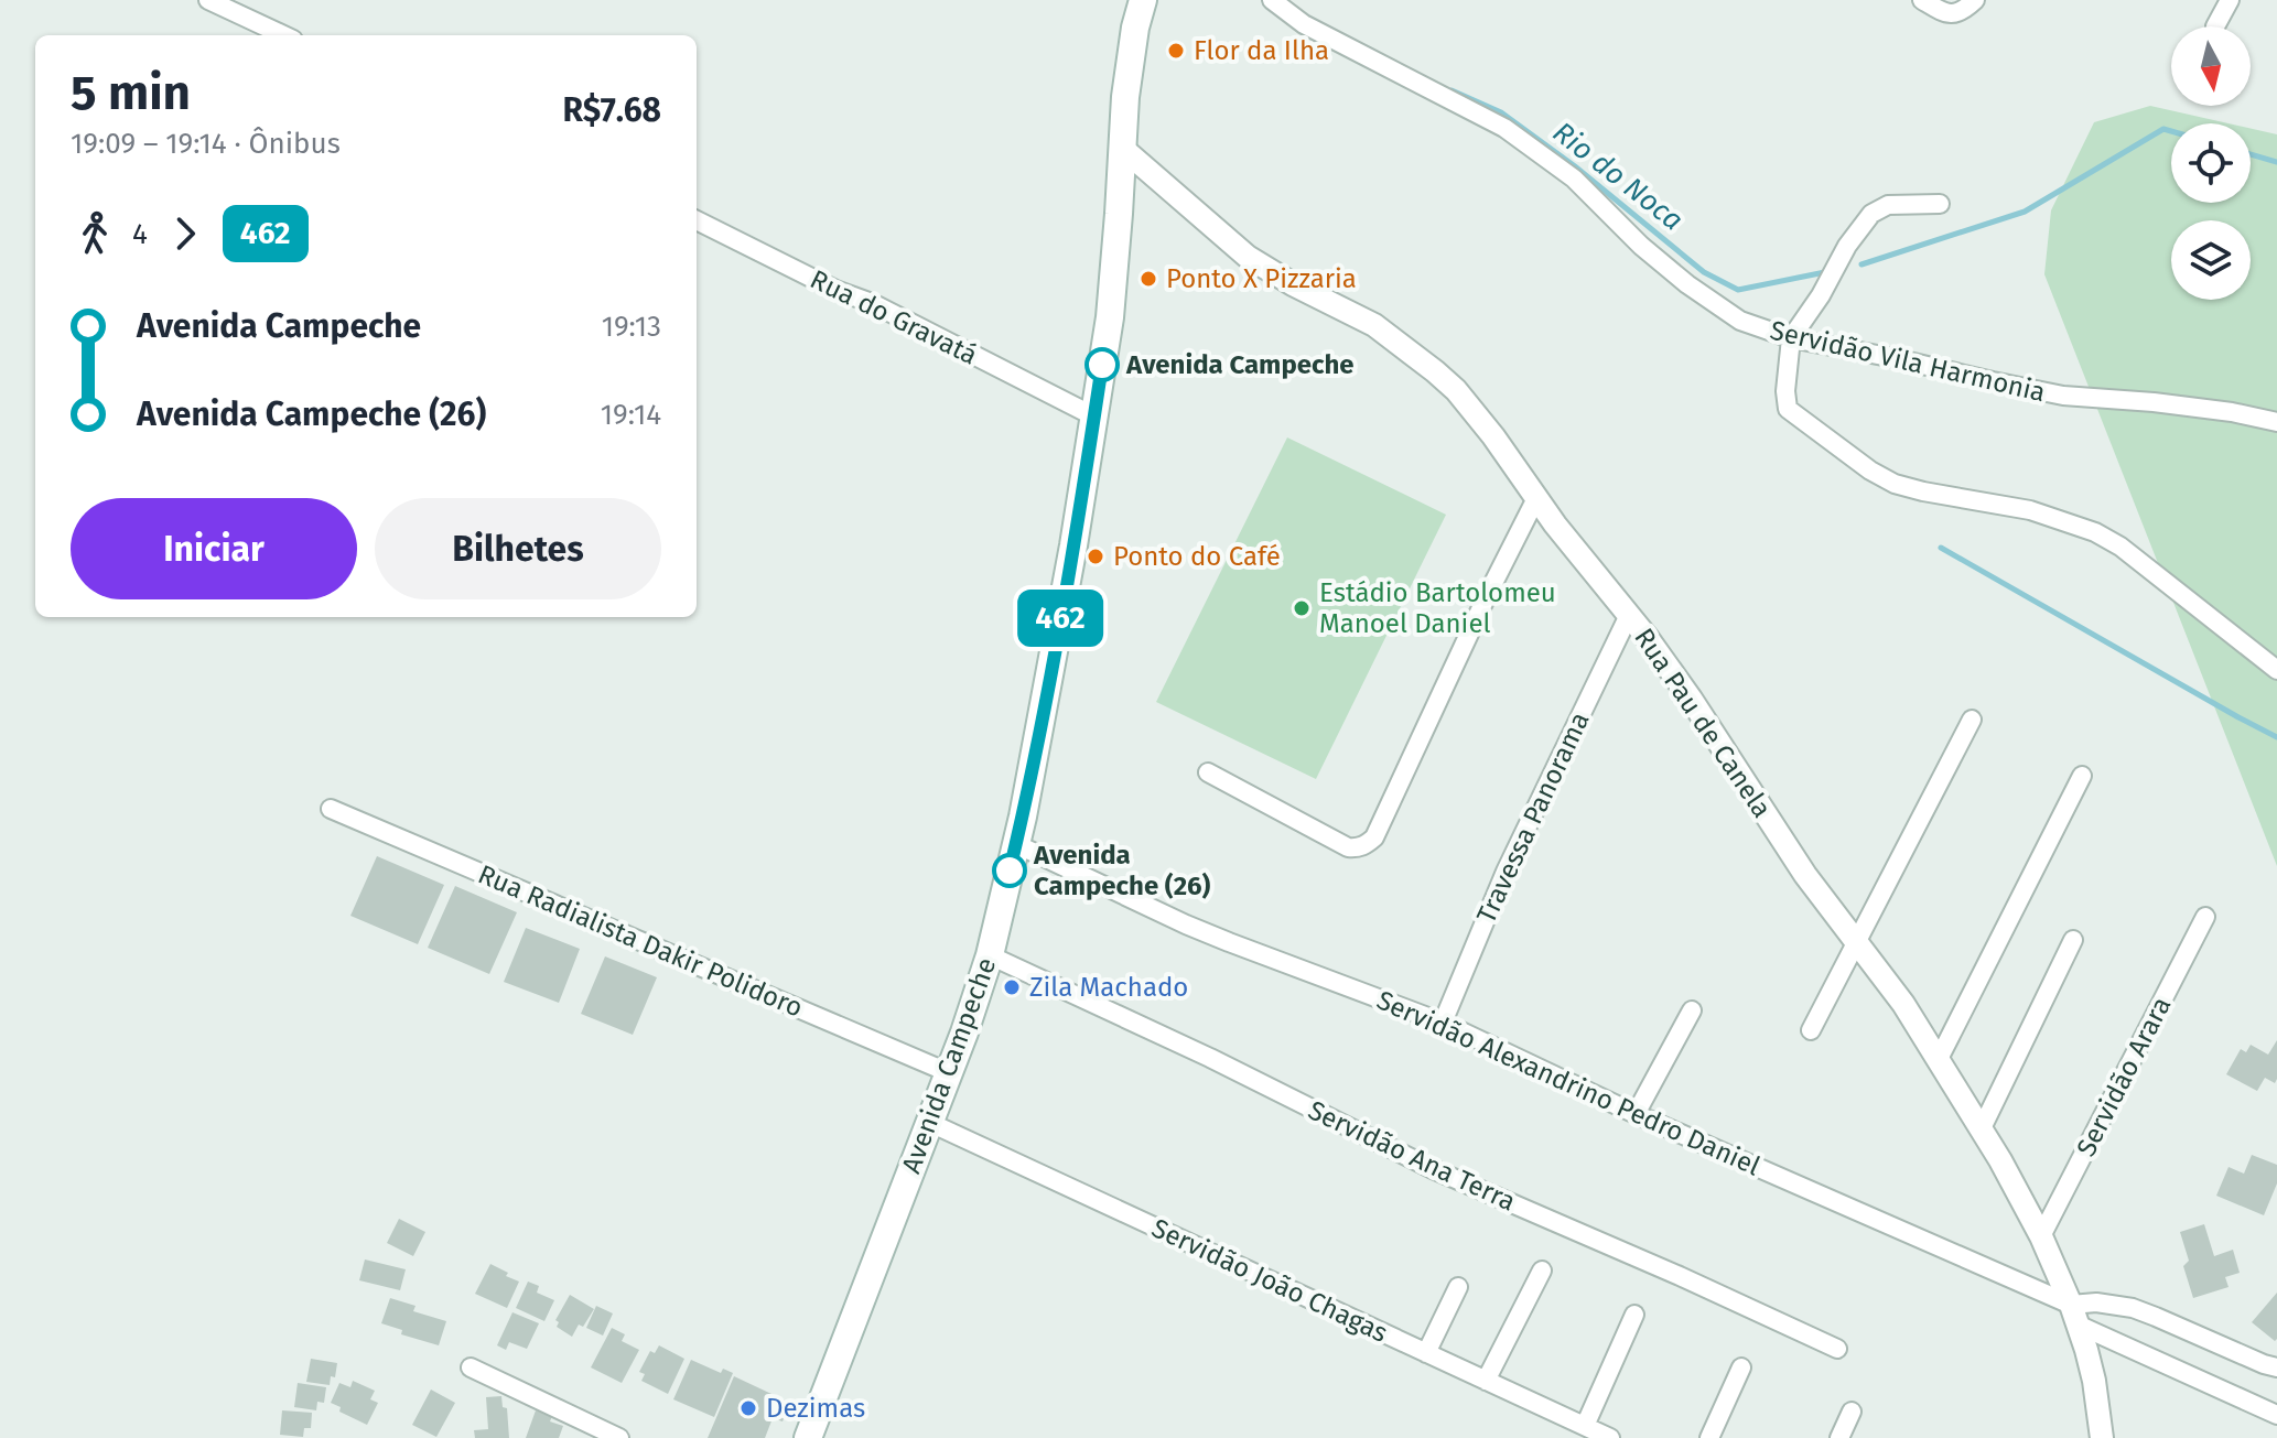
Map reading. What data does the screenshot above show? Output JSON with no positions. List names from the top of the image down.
{
  "streets": {
    "main road": ["Avenida Campeche"],
    "street": [
      "Rua do Gravatá",
      "Servidão Vila Harmonia",
      "Rua Pau de Canela",
      "Travessa Panorama",
      "Rua Radialista Dakir Polidoro",
      "Servidão Arara",
      "Servidão Alexandrino Pedro Daniel",
      "Servidão Ana Terra",
      "Servidão João Chagas"
    ]
  },
  "crossings": [
    ["Rua do Gravatá", "Avenida Campeche"],
    ["Rua Pau de Canela", "Travessa Panorama"],
    ["Rua Pau de Canela", "Avenida Campeche"],
    ["Rua Pau de Canela", "Servidão Arara"],
    ["Rua Pau de Canela", "Servidão Alexandrino Pedro Daniel"],
    ["Travessa Panorama", "Servidão Alexandrino Pedro Daniel"],
    ["Rua Radialista Dakir Polidoro", "Avenida Campeche"],
    ["Avenida Campeche", "Servidão Alexandrino Pedro Daniel"],
    ["Avenida Campeche", "Servidão Ana Terra"],
    ["Avenida Campeche", "Servidão João Chagas"]
  ],
  "water": ["Rio do Noca"],
  "places": [
    "Flor da Ilha",
    "Ponto X Pizzaria",
    "Avenida Campeche",
    "Ponto do Café",
    "Estádio Bartolomeu Manoel Daniel",
    "Avenida Campeche (26)",
    "Zila Machado",
    "Dezimas"
  ],
  "lines": ["bus line 462"],
  "north": "bottom",
  "page": {
    "on_map": "462",
    "heading": ["5 min", "19:09 – 19:14 · Ônibus", "R$7.68"],
    "legs": ["4", "462"],
    "list": [
      {
        "name": "Avenida Campeche",
        "value": "19:13"
      },
      {
        "name": "Avenida Campeche (26)",
        "value": "19:14"
      }
    ],
    "buttons": ["Iniciar", "Bilhetes"]
  }
}
